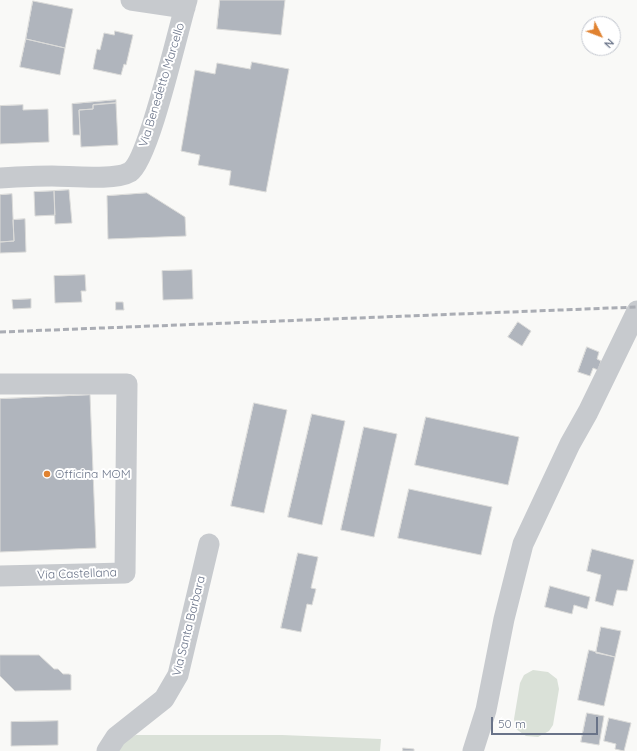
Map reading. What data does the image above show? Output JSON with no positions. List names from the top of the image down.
{
  "streets": {
    "street": ["Via Benedetto Marcello", "Via Castellana", "Via Santa Barbara"]
  },
  "places": ["Officina MOM"],
  "scale_bar": "50 m",
  "north": "bottom right"
}
